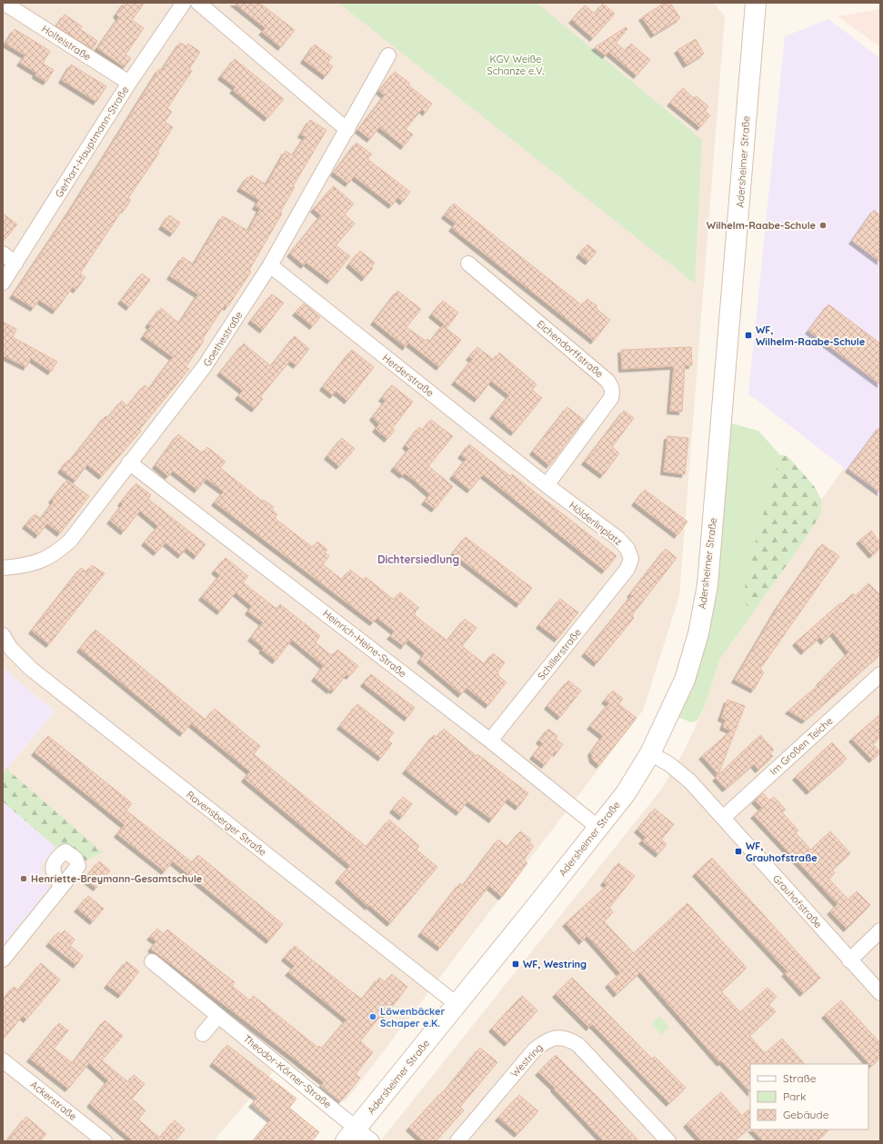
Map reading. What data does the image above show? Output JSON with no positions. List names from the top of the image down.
{
  "streets": {
    "main road": ["Adersheimer Straße"],
    "street": [
      "Holteistraße",
      "Gerhart-Hauptmann-Straße",
      "Goethestraße",
      "Eichendorffstraße",
      "Herderstraße",
      "Hölderlinplatz",
      "Heinrich-Heine-Straße",
      "Schillerstraße",
      "Im Großen Teiche",
      "Ravensberger Straße",
      "Grauhofstraße",
      "Westring",
      "Theodor-Körner-Straße",
      "Ackerstraße"
    ]
  },
  "crossings": [
    ["Holteistraße", "Gerhart-Hauptmann-Straße"],
    ["Adersheimer Straße", "Heinrich-Heine-Straße"],
    ["Adersheimer Straße", "Ravensberger Straße"],
    ["Adersheimer Straße", "Grauhofstraße"],
    ["Adersheimer Straße", "Theodor-Körner-Straße"],
    ["Goethestraße", "Herderstraße"],
    ["Goethestraße", "Heinrich-Heine-Straße"],
    ["Eichendorffstraße", "Herderstraße"],
    ["Eichendorffstraße", "Hölderlinplatz"],
    ["Herderstraße", "Hölderlinplatz"],
    ["Hölderlinplatz", "Schillerstraße"],
    ["Heinrich-Heine-Straße", "Schillerstraße"],
    ["Im Großen Teiche", "Grauhofstraße"]
  ],
  "districts": ["Dichtersiedlung"],
  "parks": ["KGV Weiße Schanze e.V."],
  "places": {
    "other": ["Wilhelm-Raabe-Schule", "Henriette-Breymann-Gesamtschule", "Löwenbäcker Schaper e.K."],
    "transit": ["WF, Wilhelm-Raabe-Schule", "WF, Grauhofstraße", "WF, Westring"]
  },
  "legend": ["Straße", "Park", "Gebäude"]
}
